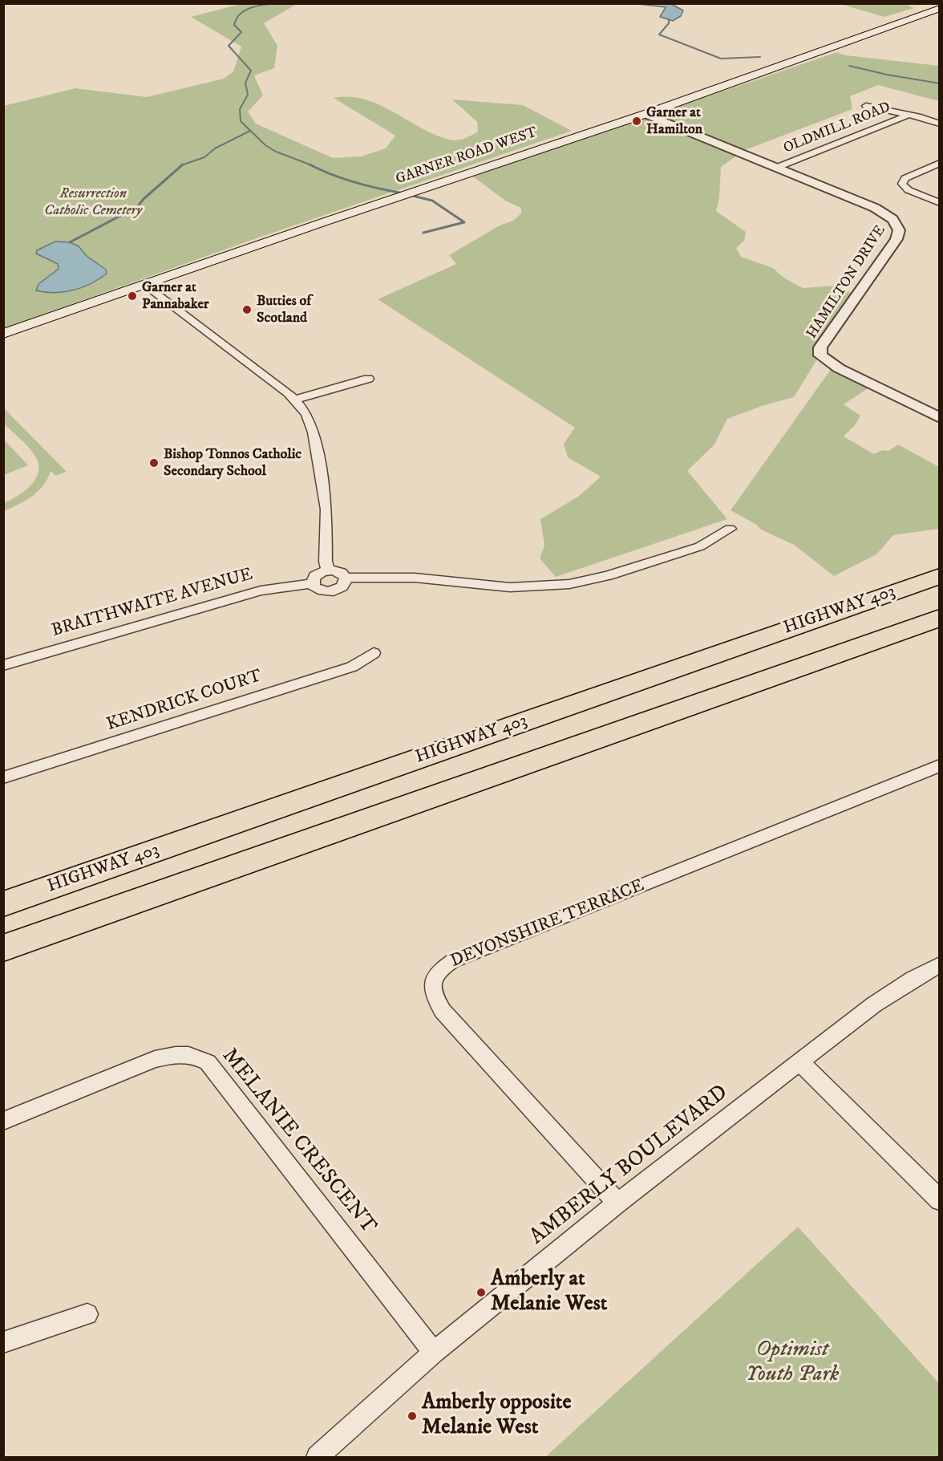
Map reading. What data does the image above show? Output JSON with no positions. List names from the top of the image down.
{
  "streets": {
    "highway": ["HIGHWAY 403"],
    "main road": ["GARNER ROAD WEST"],
    "street": [
      "OLDMILL ROAD",
      "HAMILTON DRIVE",
      "BRAITHWAITE AVENUE",
      "KENDRICK COURT",
      "DEVONSHIRE TERRACE",
      "MELANIE CRESCENT",
      "AMBERLY BOULEVARD"
    ]
  },
  "crossings": [
    ["OLDMILL ROAD", "HAMILTON DRIVE"],
    ["GARNER ROAD WEST", "HAMILTON DRIVE"],
    ["DEVONSHIRE TERRACE", "AMBERLY BOULEVARD"],
    ["MELANIE CRESCENT", "AMBERLY BOULEVARD"]
  ],
  "parks": ["Resurrection Catholic Cemetery", "Optimist Youth Park"],
  "places": [
    "Garner at Hamilton",
    "Garner at Pannabaker",
    "Butties of Scotland",
    "Bishop Tonnos Catholic Secondary School",
    "Amberly at Melanie West",
    "Amberly opposite Melanie West"
  ]
}
